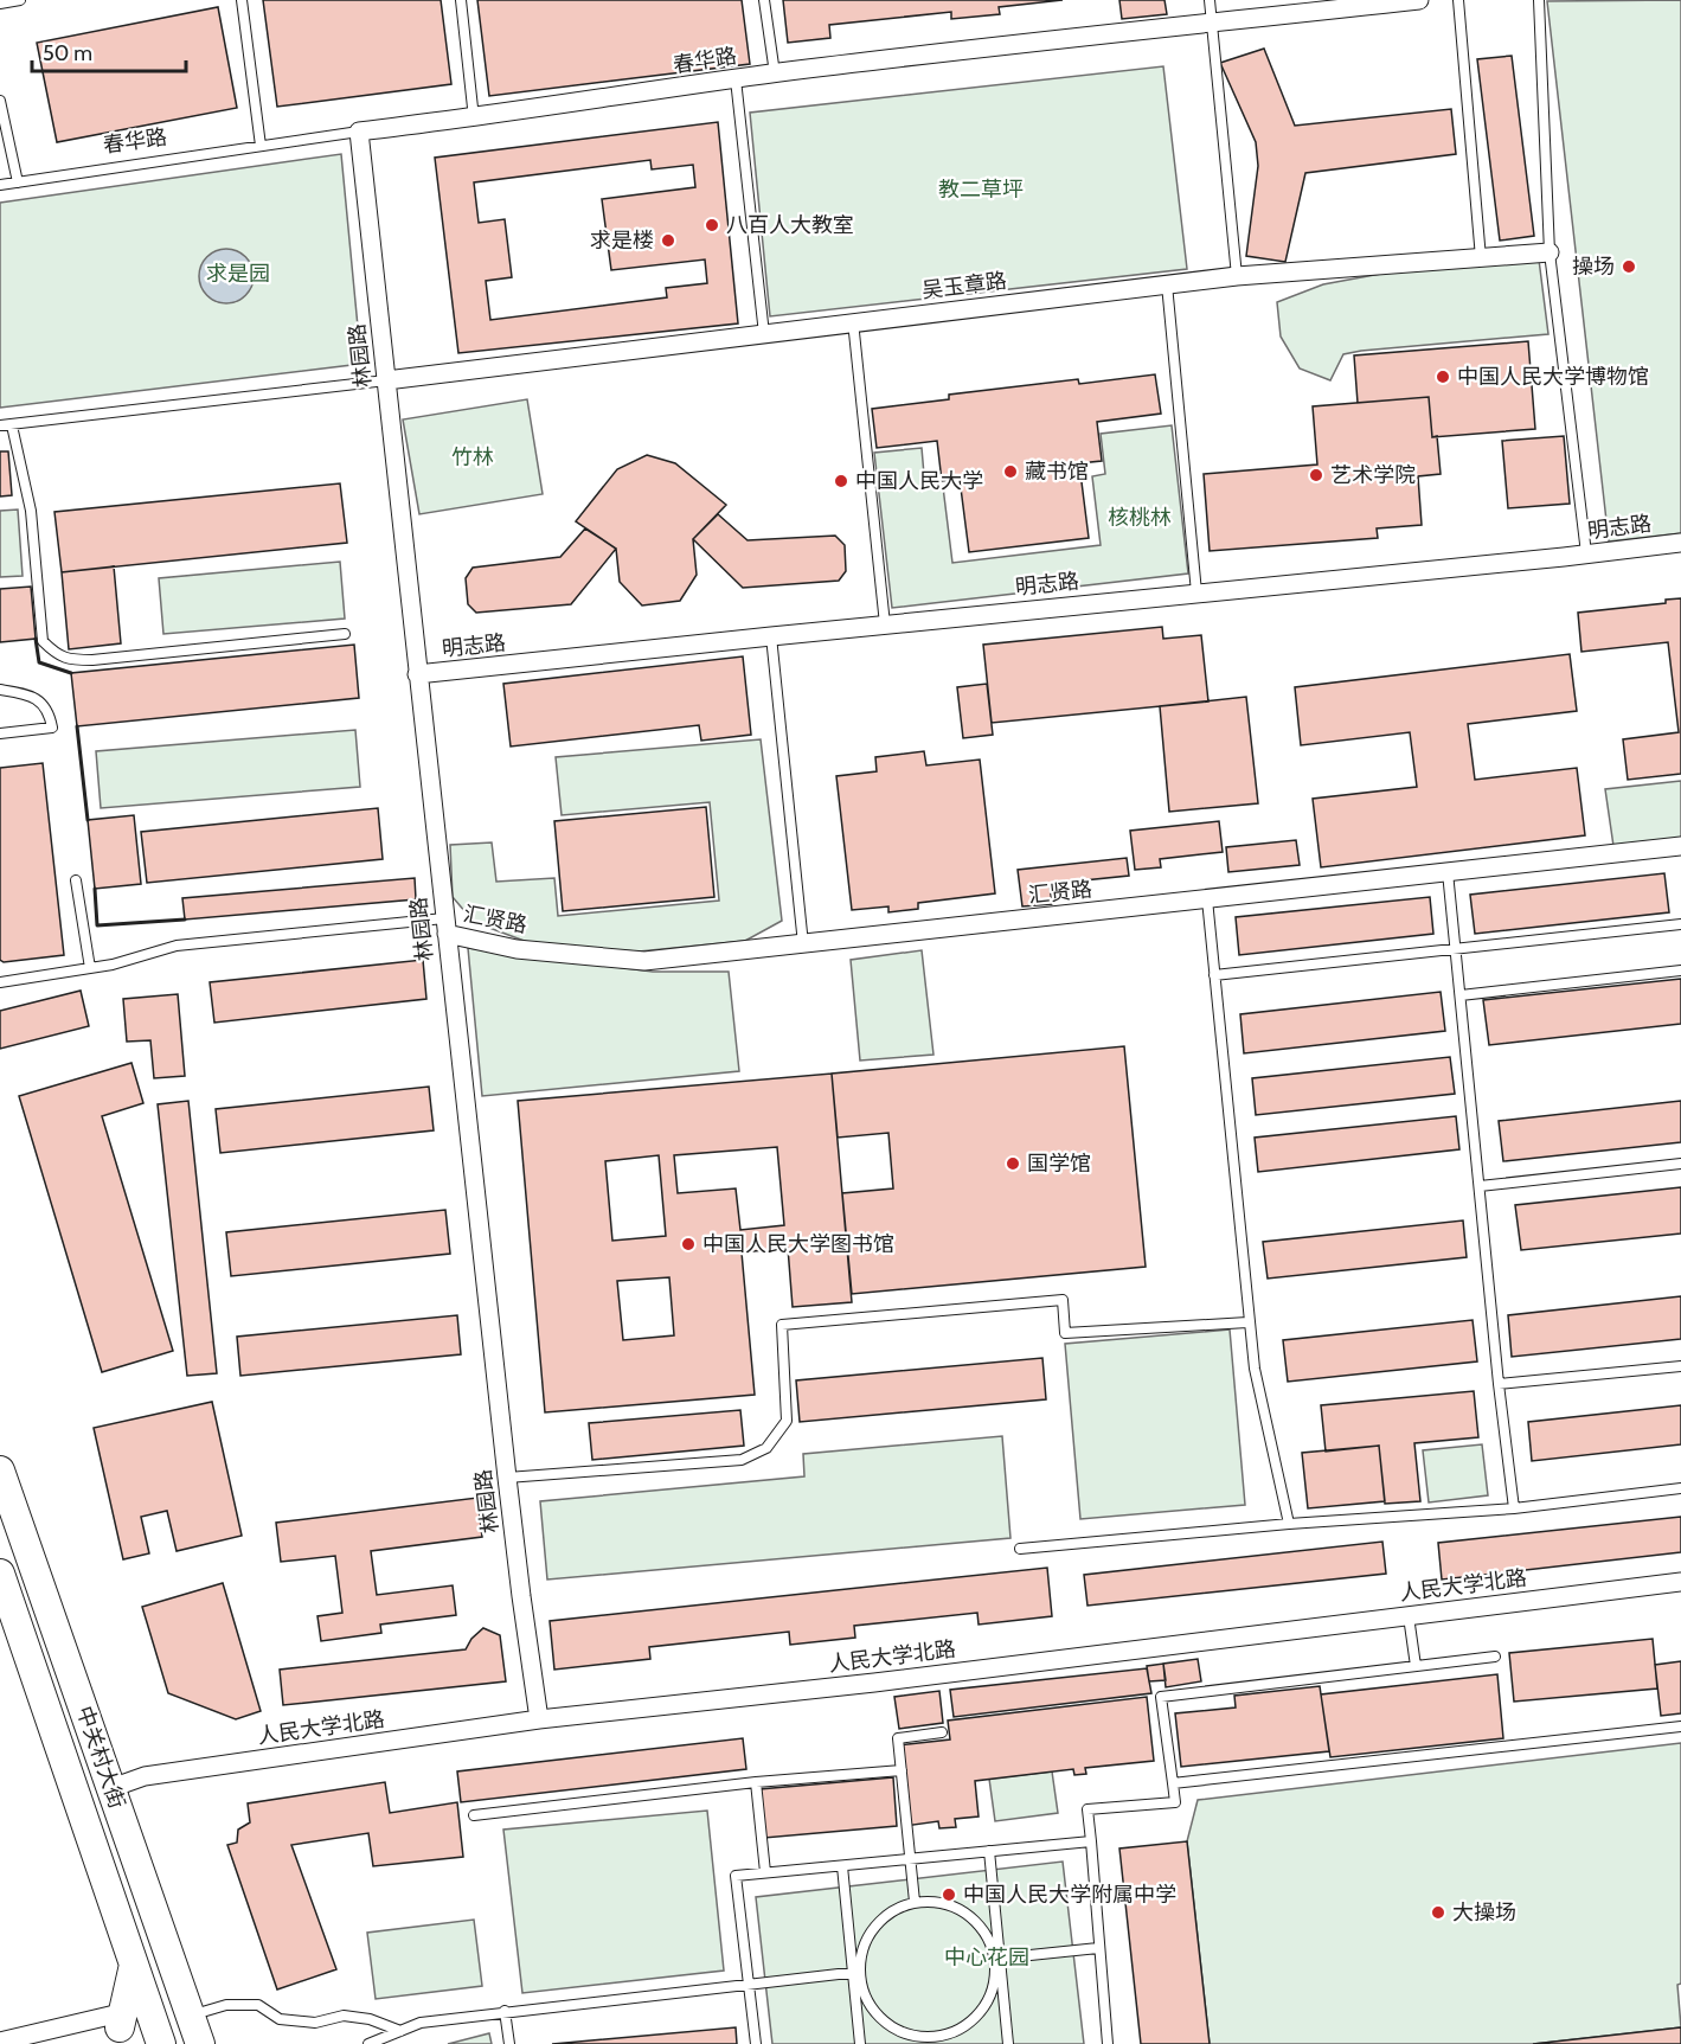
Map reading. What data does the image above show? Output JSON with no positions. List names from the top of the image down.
{
  "streets": {
    "main road": ["中关村大街"],
    "street": [
      "春华路",
      "吴玉章路",
      "林园路",
      "明志路",
      "汇贤路",
      "人民大学北路"
    ]
  },
  "crossings": [
    ["春华路", "林园路"],
    ["吴玉章路", "林园路"],
    ["林园路", "明志路"],
    ["林园路", "汇贤路"],
    ["林园路", "人民大学北路"],
    ["人民大学北路", "中关村大街"]
  ],
  "parks": [
    "教二草坪",
    "求是园",
    "竹林",
    "核桃林",
    "中心花园"
  ],
  "places": [
    "八百人大教室",
    "求是楼",
    "操场",
    "中国人民大学博物馆",
    "藏书馆",
    "艺术学院",
    "中国人民大学",
    "国学馆",
    "中国人民大学图书馆",
    "中国人民大学附属中学",
    "大操场"
  ],
  "scale_bar": "50 m"
}
